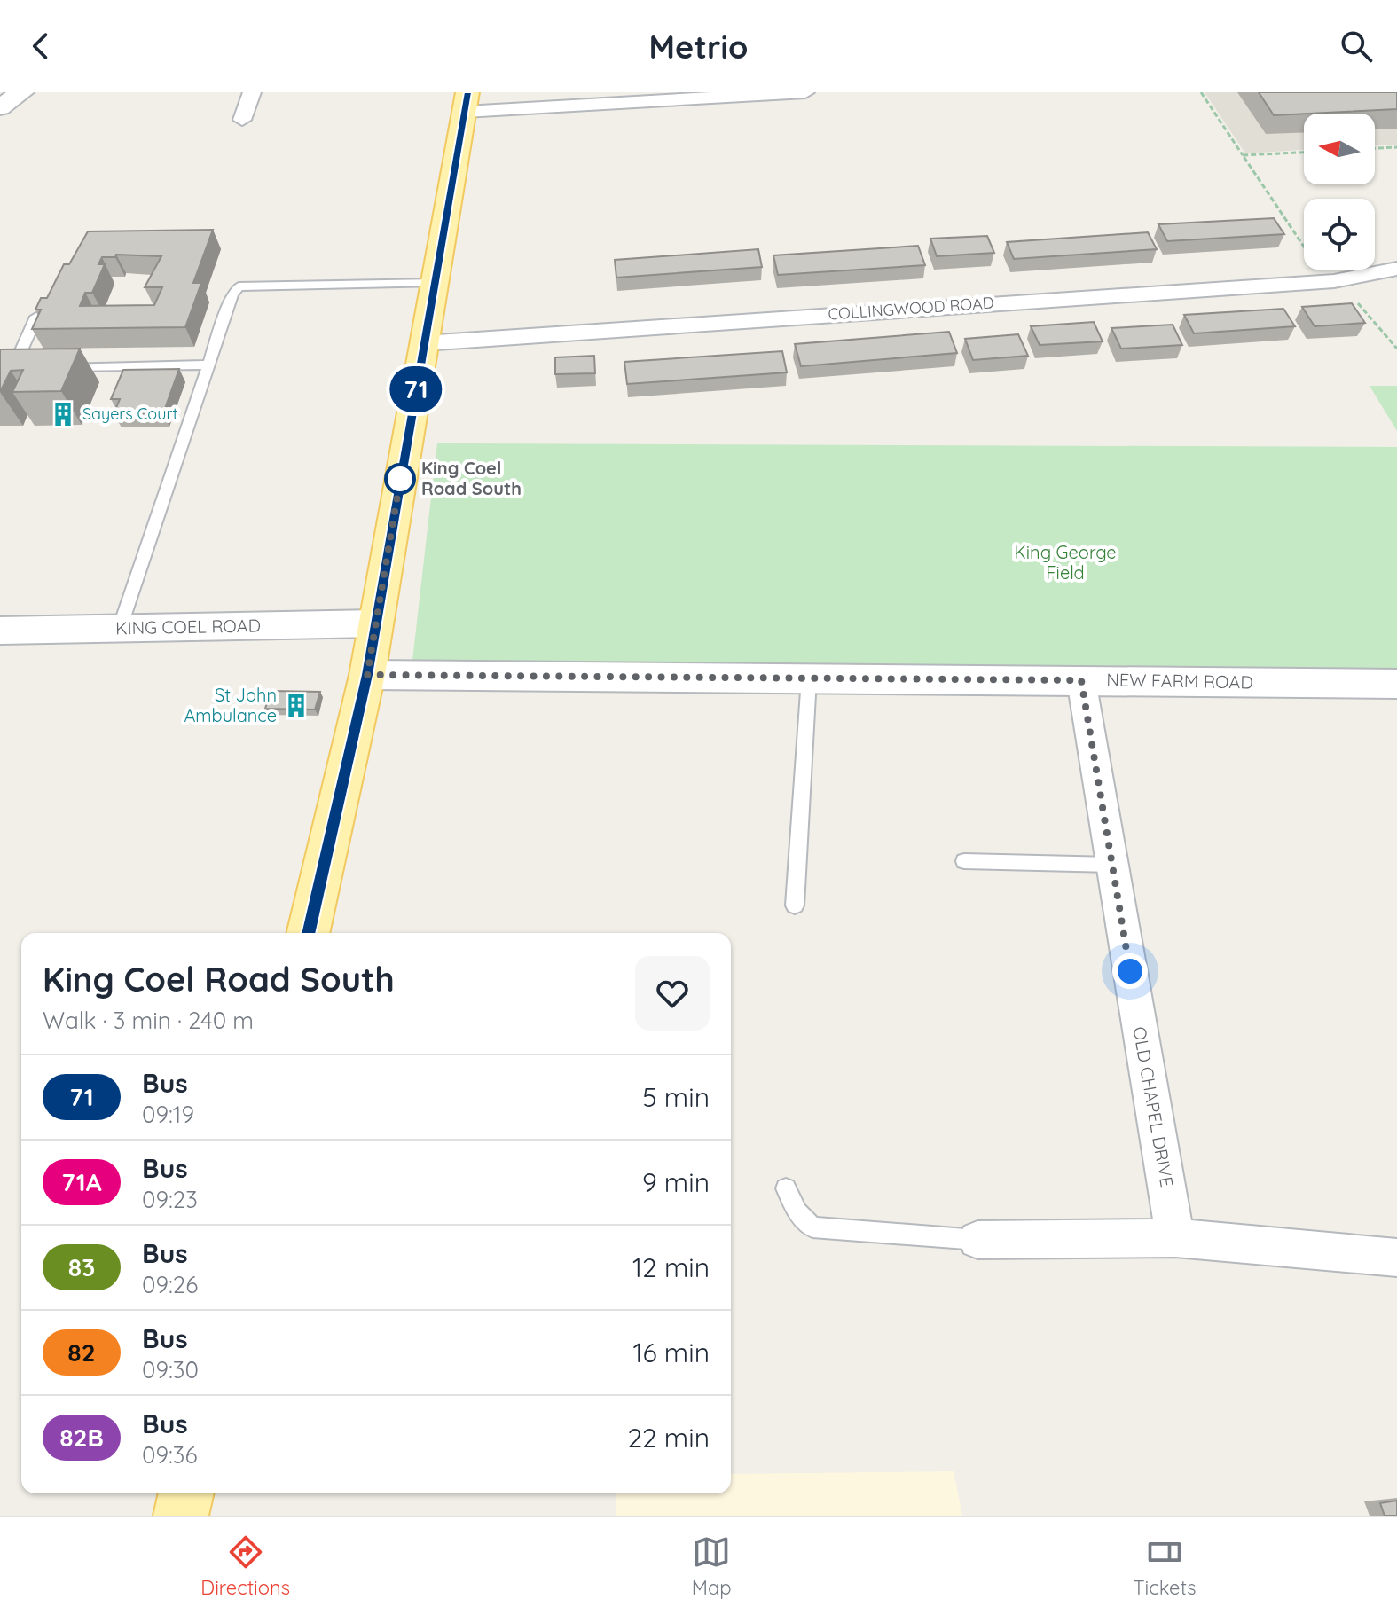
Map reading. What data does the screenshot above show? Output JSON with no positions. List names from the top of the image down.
{
  "streets": {
    "street": [
      "COLLINGWOOD ROAD",
      "KING COEL ROAD",
      "NEW FARM ROAD",
      "OLD CHAPEL DRIVE"
    ]
  },
  "crossings": [
    ["NEW FARM ROAD", "OLD CHAPEL DRIVE"]
  ],
  "parks": ["King George Field"],
  "places": {
    "building": ["Sayers Court", "St John Ambulance"],
    "other": ["King Coel Road South"]
  },
  "lines": ["bus line 71"],
  "north": "left",
  "page": {
    "header": "Metrio",
    "on_map": "71",
    "heading": ["King Coel Road South", "Walk · 3 min · 240 m"],
    "list": [
      {
        "mark": "71",
        "name": "Bus",
        "note": "09:19",
        "value": "5 min"
      },
      {
        "mark": "71A",
        "name": "Bus",
        "note": "09:23",
        "value": "9 min"
      },
      {
        "mark": "83",
        "name": "Bus",
        "note": "09:26",
        "value": "12 min"
      },
      {
        "mark": "82",
        "name": "Bus",
        "note": "09:30",
        "value": "16 min"
      },
      {
        "mark": "82B",
        "name": "Bus",
        "note": "09:36",
        "value": "22 min"
      }
    ],
    "tabs": ["Directions", "Map", "Tickets"]
  }
}
